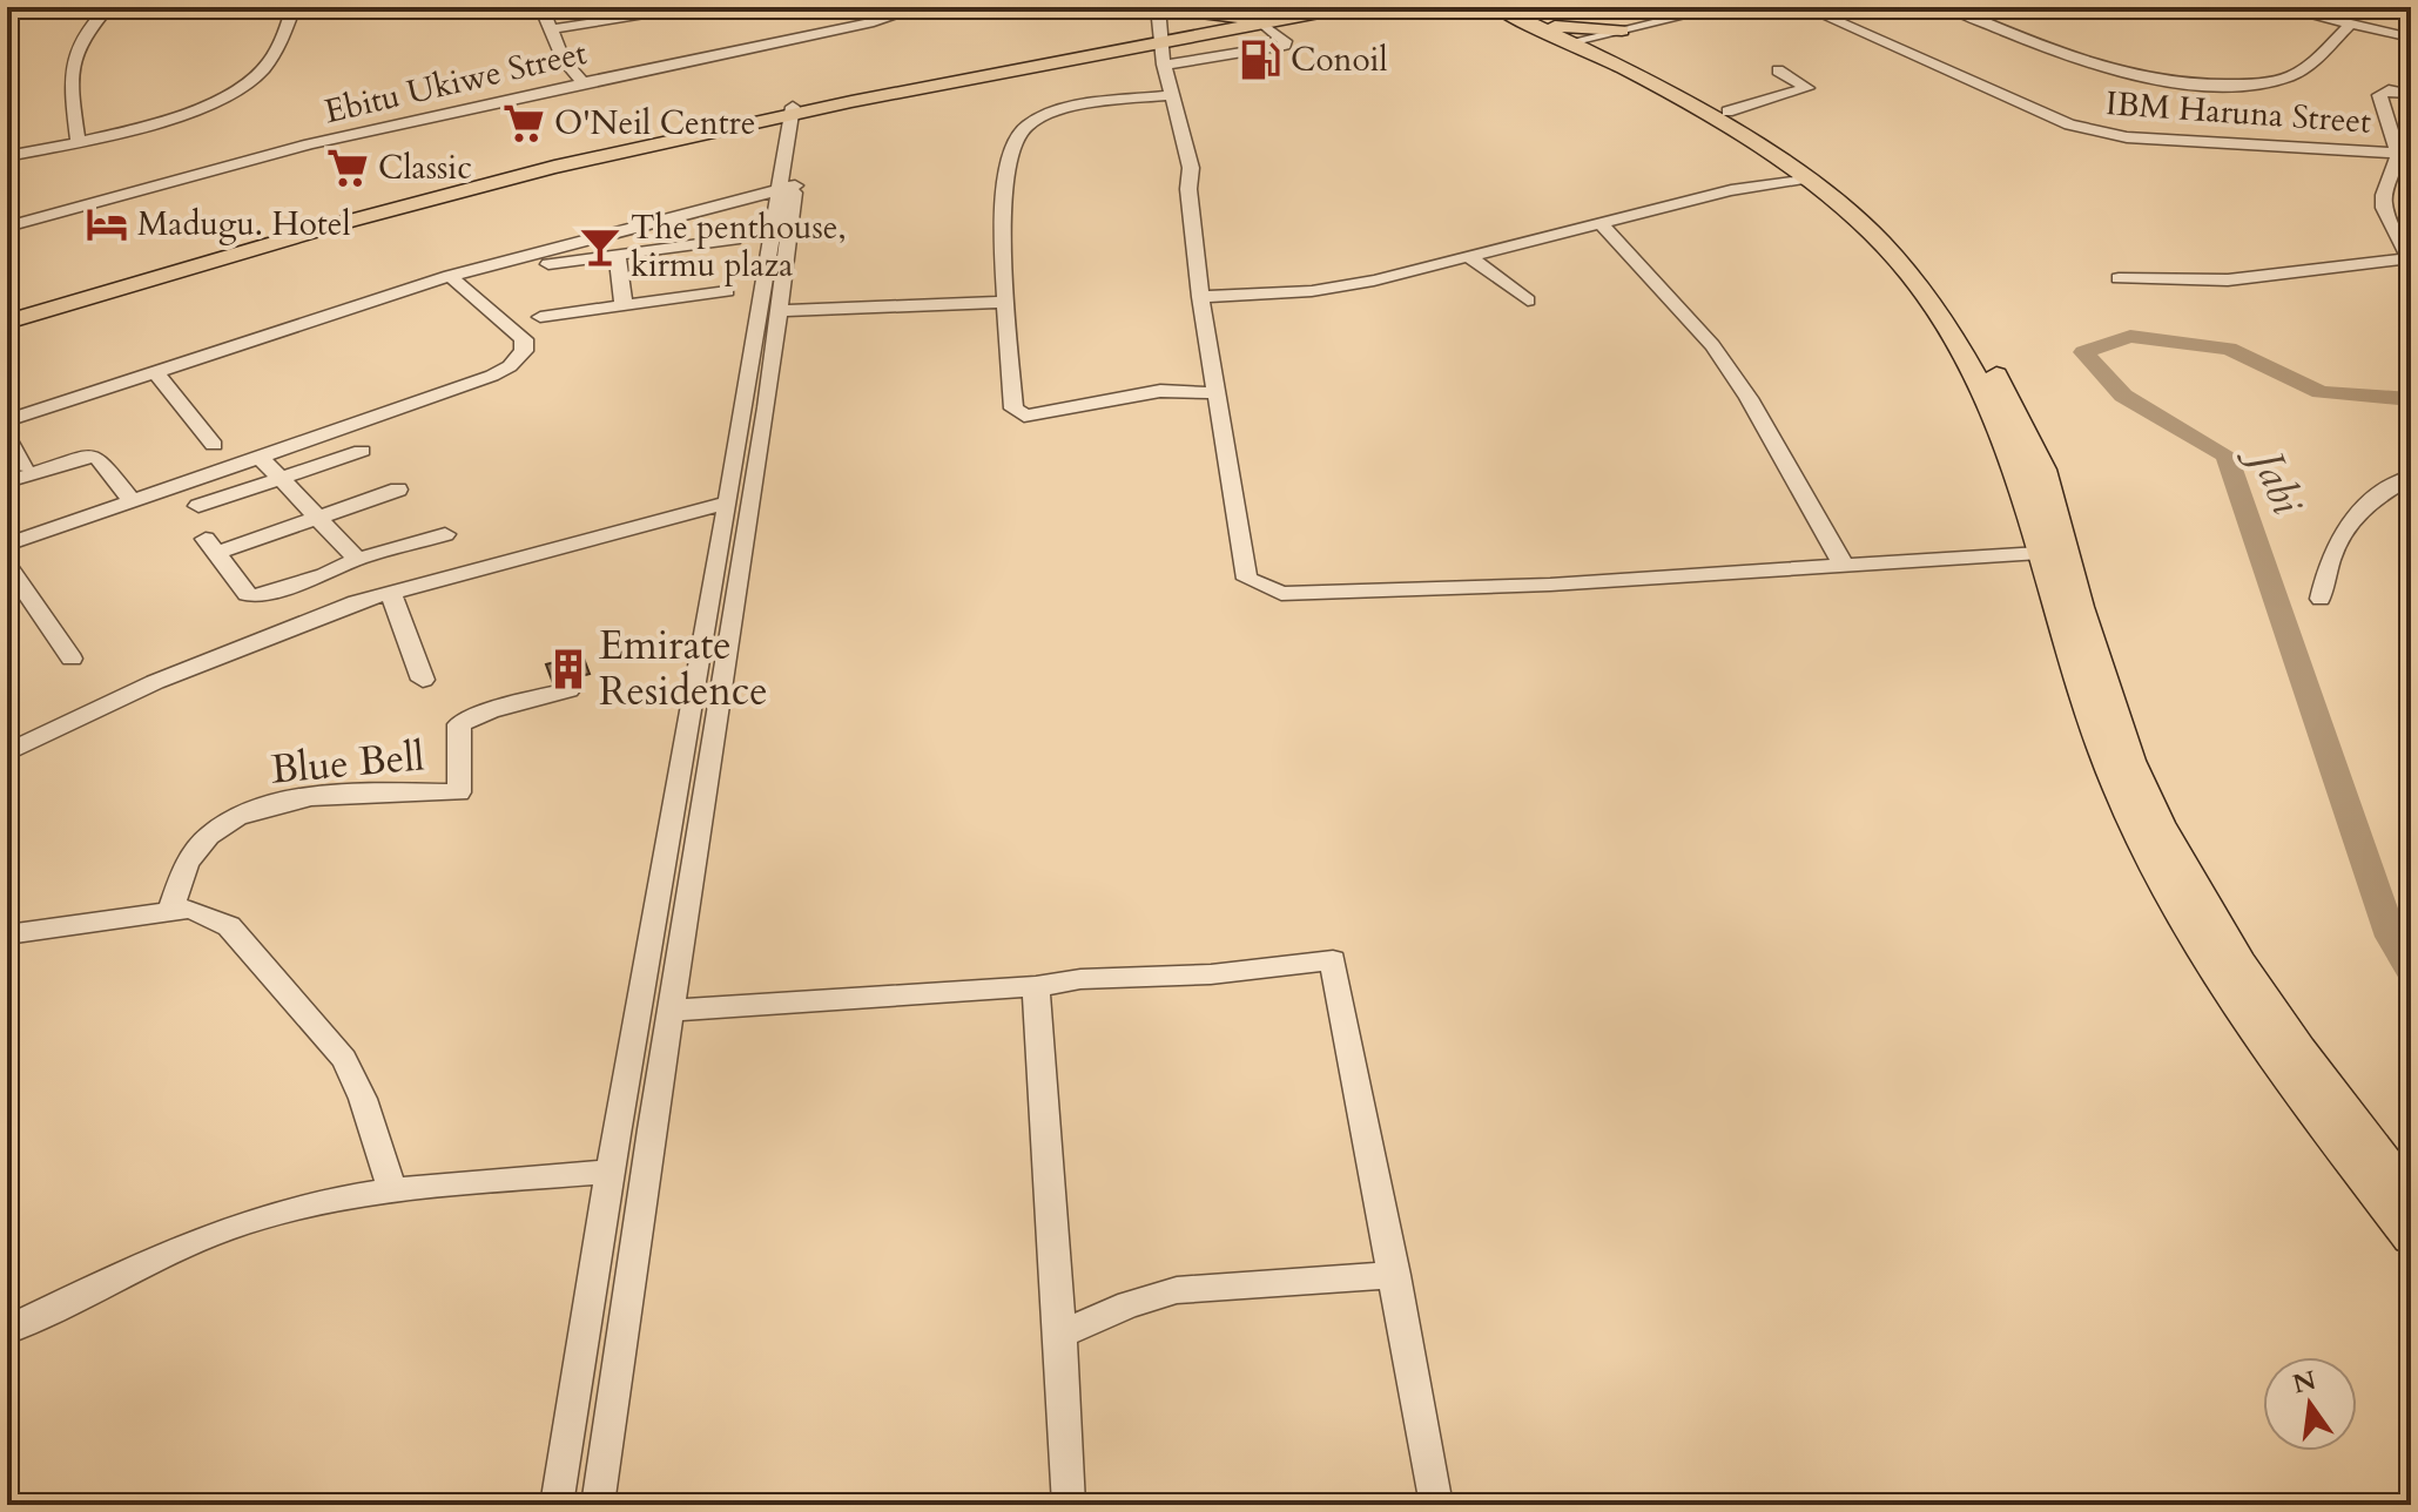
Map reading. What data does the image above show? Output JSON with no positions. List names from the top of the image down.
{
  "streets": {
    "street": ["Ebitu Ukiwe Street", "IBM Haruna Street", "Blue Bell"]
  },
  "water": ["Jabi"],
  "places": {
    "fuel station": ["Conoil"],
    "supermarket": ["O'Neil Centre", "Classic"],
    "hotel": ["Madugu. Hotel"],
    "bar": ["The penthouse, kirmu plaza"],
    "building": ["Emirate Residence"]
  },
  "north": "top"
}
